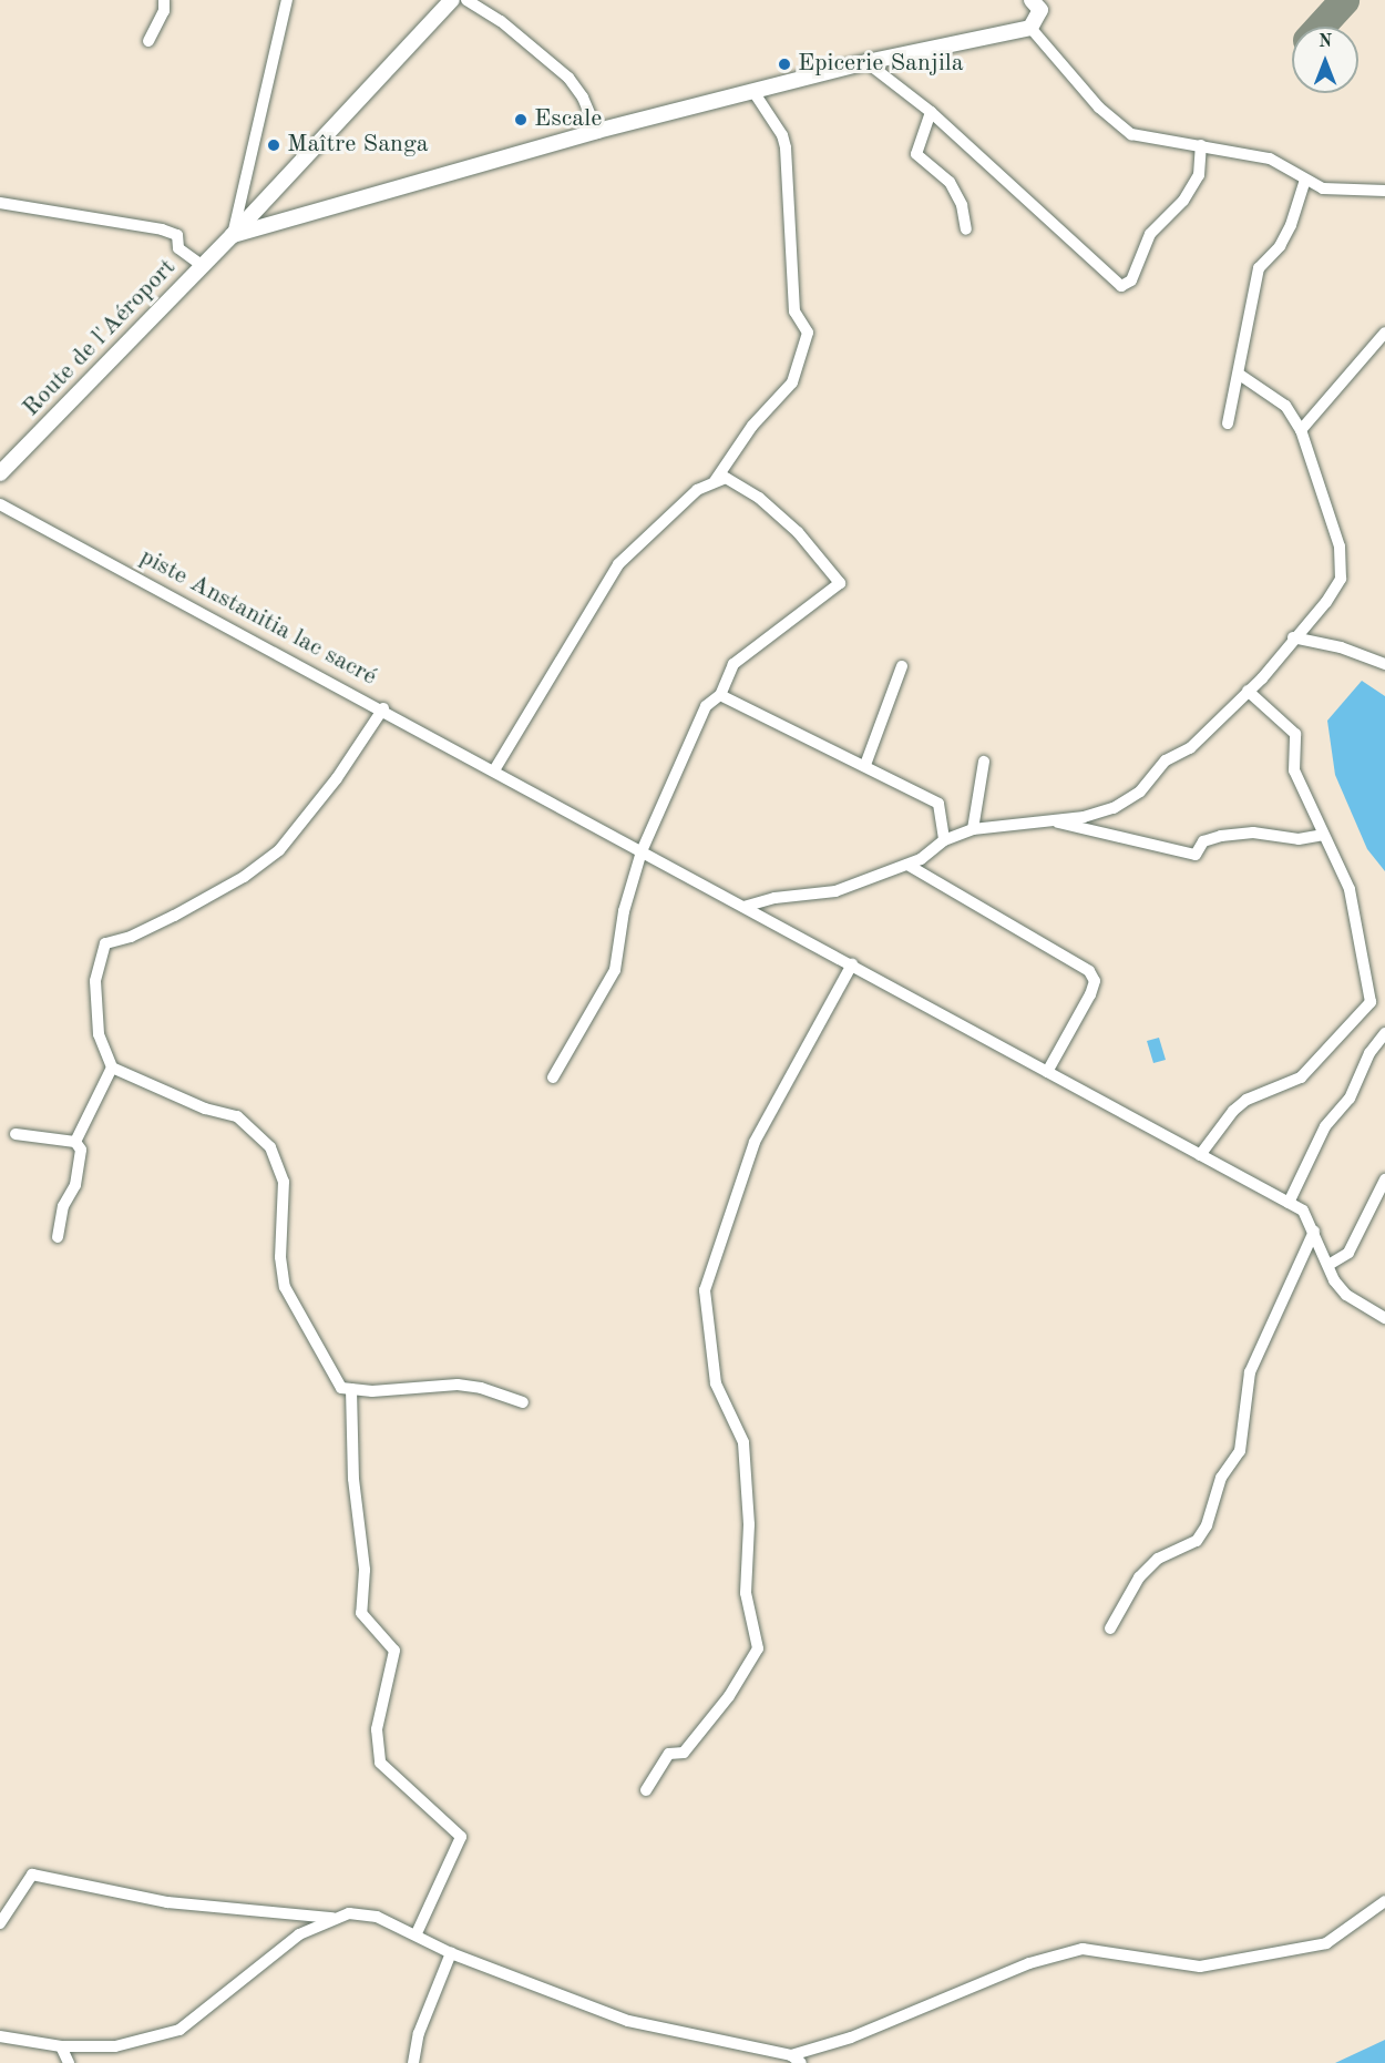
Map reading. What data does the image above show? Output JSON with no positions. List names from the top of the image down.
{
  "streets": {
    "main road": ["Route de l'Aéroport"],
    "street": ["piste Anstanitia lac sacré"]
  },
  "places": ["Epicerie Sanjila", "Escale", "Maître Sanga"],
  "north": "top"
}
